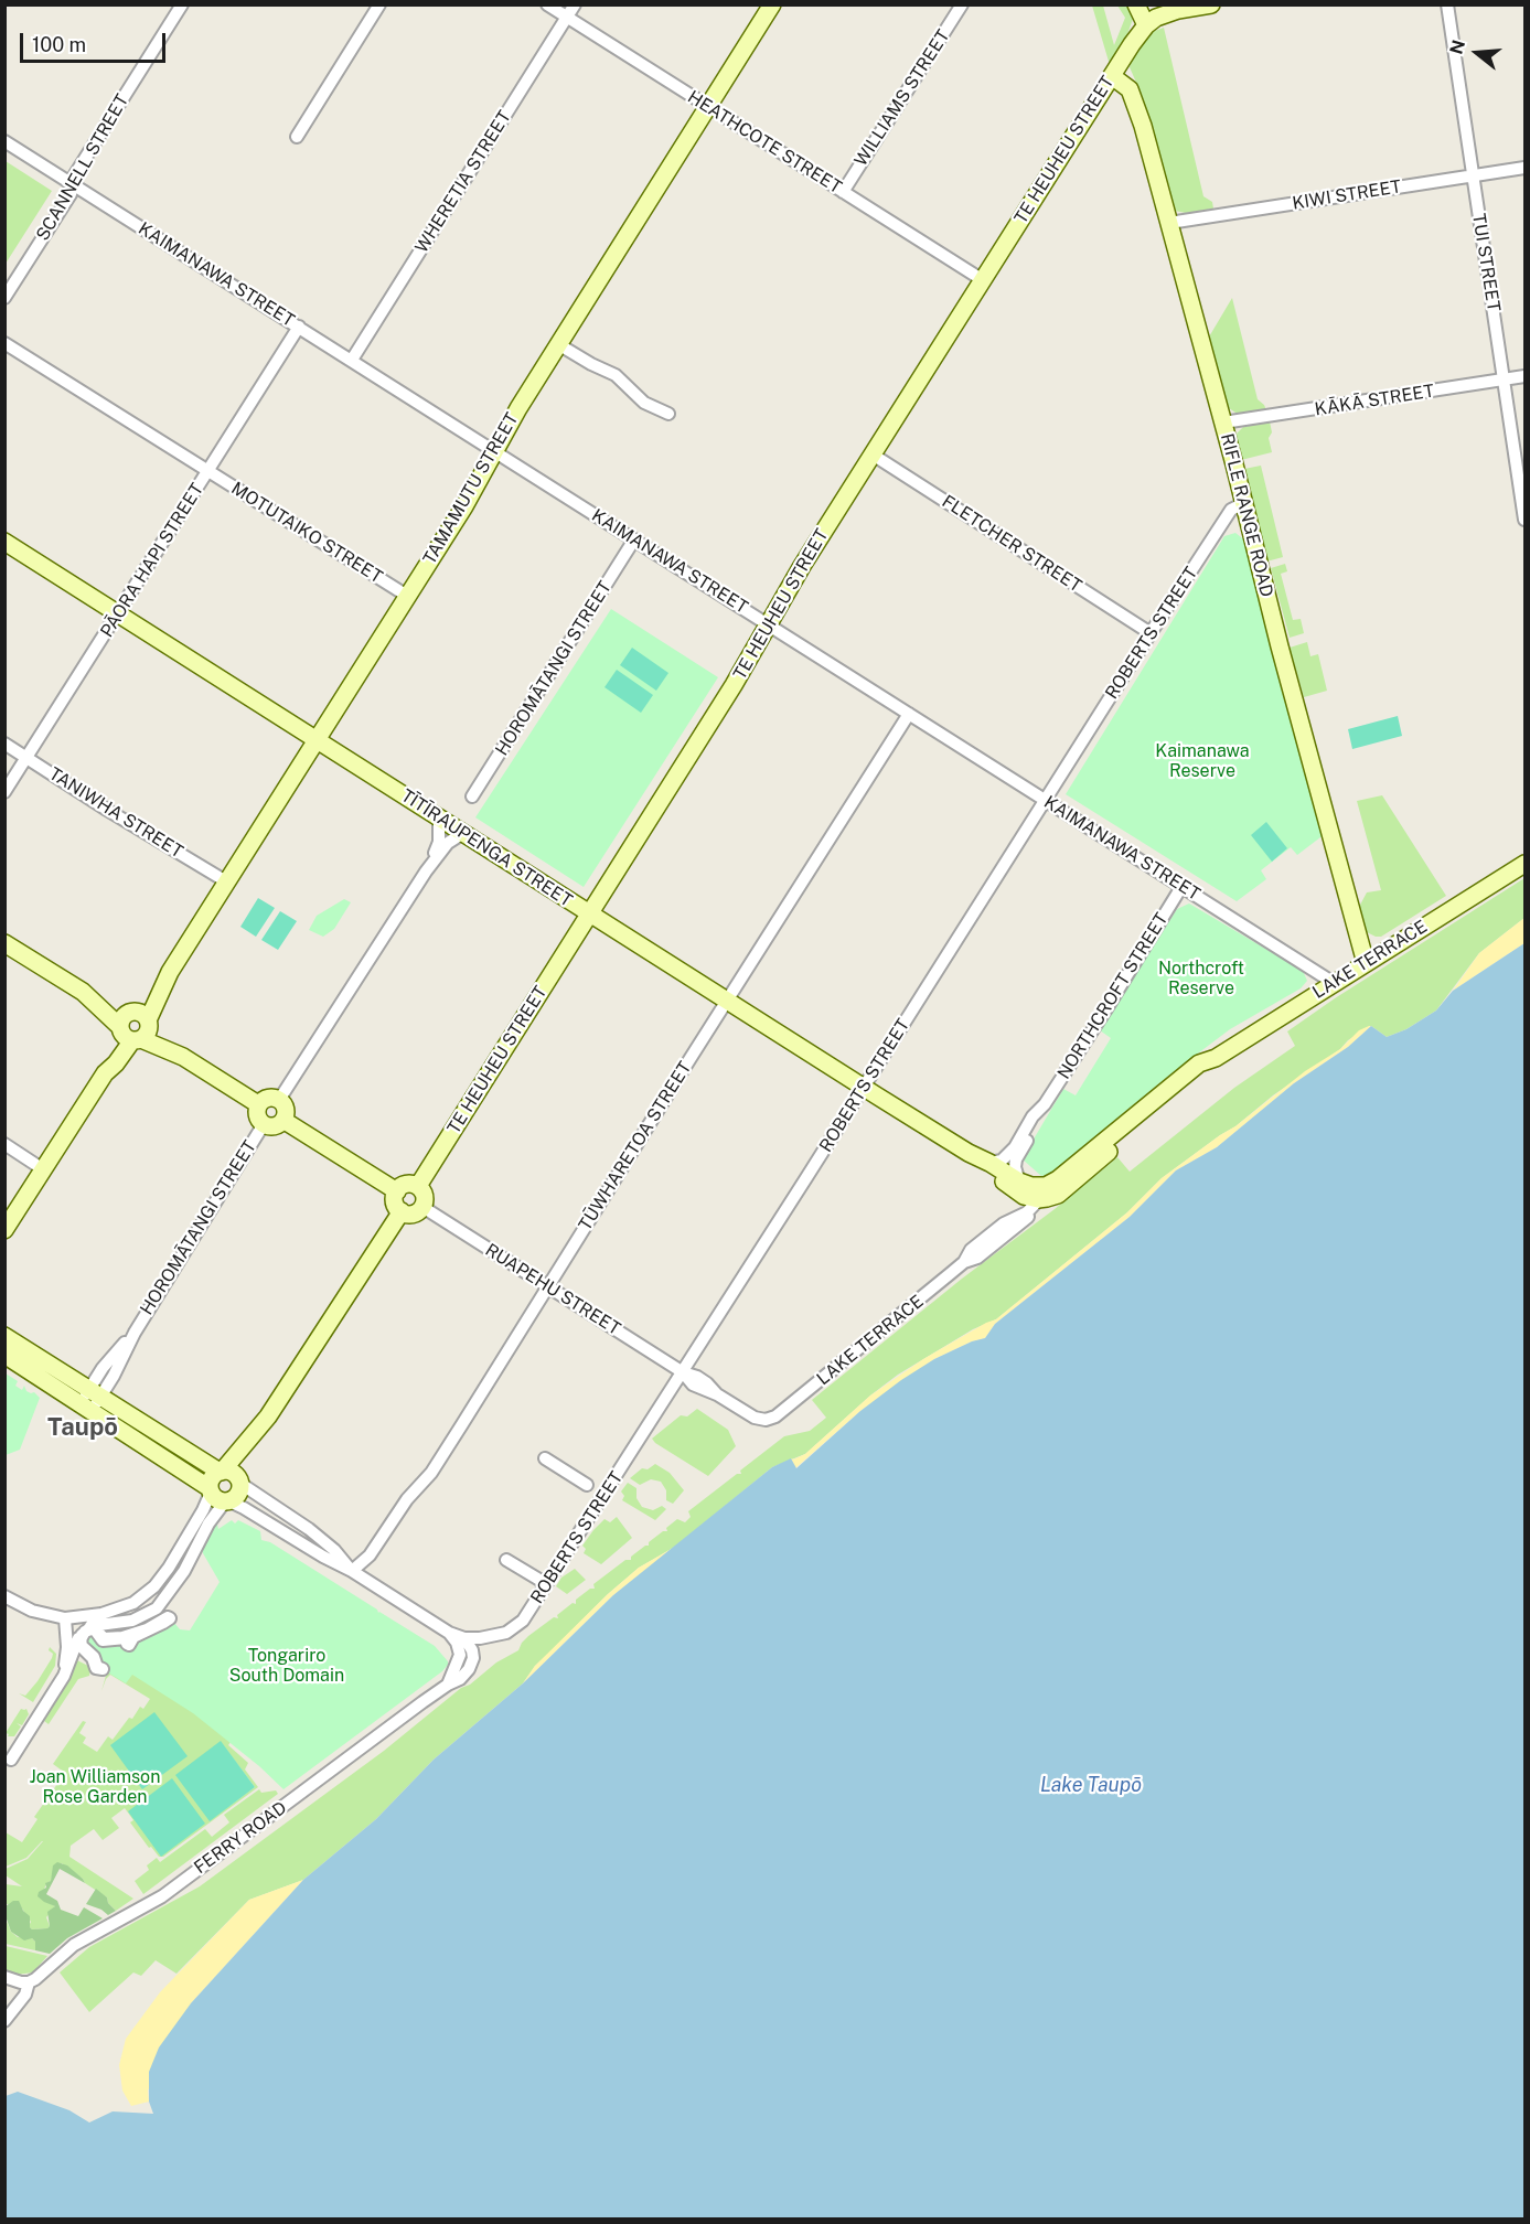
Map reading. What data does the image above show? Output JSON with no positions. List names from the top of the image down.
{
  "streets": {
    "street": [
      "WILLIAMS STREET",
      "HEATHCOTE STREET",
      "TE HEUHEU STREET",
      "SCANNELL STREET",
      "WHERETIA STREET",
      "KIWI STREET",
      "TUI STREET",
      "KAIMANAWA STREET",
      "KĀKĀ STREET",
      "TAMAMUTU STREET",
      "RIFLE RANGE ROAD",
      "MOTUTAIKO STREET",
      "FLETCHER STREET",
      "PĀORA HAPI STREET",
      "ROBERTS STREET",
      "HOROMĀTANGI STREET",
      "TANIWHA STREET",
      "TĪTĪRAUPENGA STREET",
      "LAKE TERRACE",
      "NORTHCROFT STREET",
      "TŪWHARETOA STREET",
      "RUAPEHU STREET",
      "FERRY ROAD"
    ]
  },
  "crossings": [
    ["WILLIAMS STREET", "HEATHCOTE STREET"],
    ["HEATHCOTE STREET", "TE HEUHEU STREET"],
    ["HEATHCOTE STREET", "WHERETIA STREET"],
    ["HEATHCOTE STREET", "TAMAMUTU STREET"],
    ["TE HEUHEU STREET", "KAIMANAWA STREET"],
    ["TE HEUHEU STREET", "RIFLE RANGE ROAD"],
    ["TE HEUHEU STREET", "FLETCHER STREET"],
    ["TE HEUHEU STREET", "TĪTĪRAUPENGA STREET"],
    ["TE HEUHEU STREET", "RUAPEHU STREET"],
    ["SCANNELL STREET", "KAIMANAWA STREET"],
    ["WHERETIA STREET", "KAIMANAWA STREET"],
    ["KIWI STREET", "TUI STREET"],
    ["KIWI STREET", "RIFLE RANGE ROAD"],
    ["TUI STREET", "KĀKĀ STREET"],
    ["KAIMANAWA STREET", "TAMAMUTU STREET"],
    ["KAIMANAWA STREET", "PĀORA HAPI STREET"],
    ["KAIMANAWA STREET", "ROBERTS STREET"],
    ["KAIMANAWA STREET", "HOROMĀTANGI STREET"],
    ["KAIMANAWA STREET", "LAKE TERRACE"],
    ["KAIMANAWA STREET", "NORTHCROFT STREET"],
    ["KAIMANAWA STREET", "TŪWHARETOA STREET"],
    ["KĀKĀ STREET", "RIFLE RANGE ROAD"],
    ["TAMAMUTU STREET", "MOTUTAIKO STREET"],
    ["TAMAMUTU STREET", "TANIWHA STREET"],
    ["TAMAMUTU STREET", "TĪTĪRAUPENGA STREET"],
    ["RIFLE RANGE ROAD", "ROBERTS STREET"],
    ["RIFLE RANGE ROAD", "LAKE TERRACE"],
    ["MOTUTAIKO STREET", "PĀORA HAPI STREET"],
    ["FLETCHER STREET", "ROBERTS STREET"],
    ["PĀORA HAPI STREET", "TANIWHA STREET"],
    ["PĀORA HAPI STREET", "TĪTĪRAUPENGA STREET"],
    ["ROBERTS STREET", "TĪTĪRAUPENGA STREET"],
    ["ROBERTS STREET", "RUAPEHU STREET"],
    ["ROBERTS STREET", "FERRY ROAD"],
    ["TĪTĪRAUPENGA STREET", "LAKE TERRACE"],
    ["TĪTĪRAUPENGA STREET", "NORTHCROFT STREET"],
    ["TĪTĪRAUPENGA STREET", "TŪWHARETOA STREET"],
    ["LAKE TERRACE", "NORTHCROFT STREET"],
    ["LAKE TERRACE", "RUAPEHU STREET"],
    ["TŪWHARETOA STREET", "RUAPEHU STREET"]
  ],
  "districts": ["Taupō"],
  "water": ["Lake Taupō"],
  "parks": [
    "Kaimanawa Reserve",
    "Northcroft Reserve",
    "Tongariro South Domain",
    "Joan Williamson Rose Garden"
  ],
  "scale_bar": "100 m",
  "north": "left"
}
